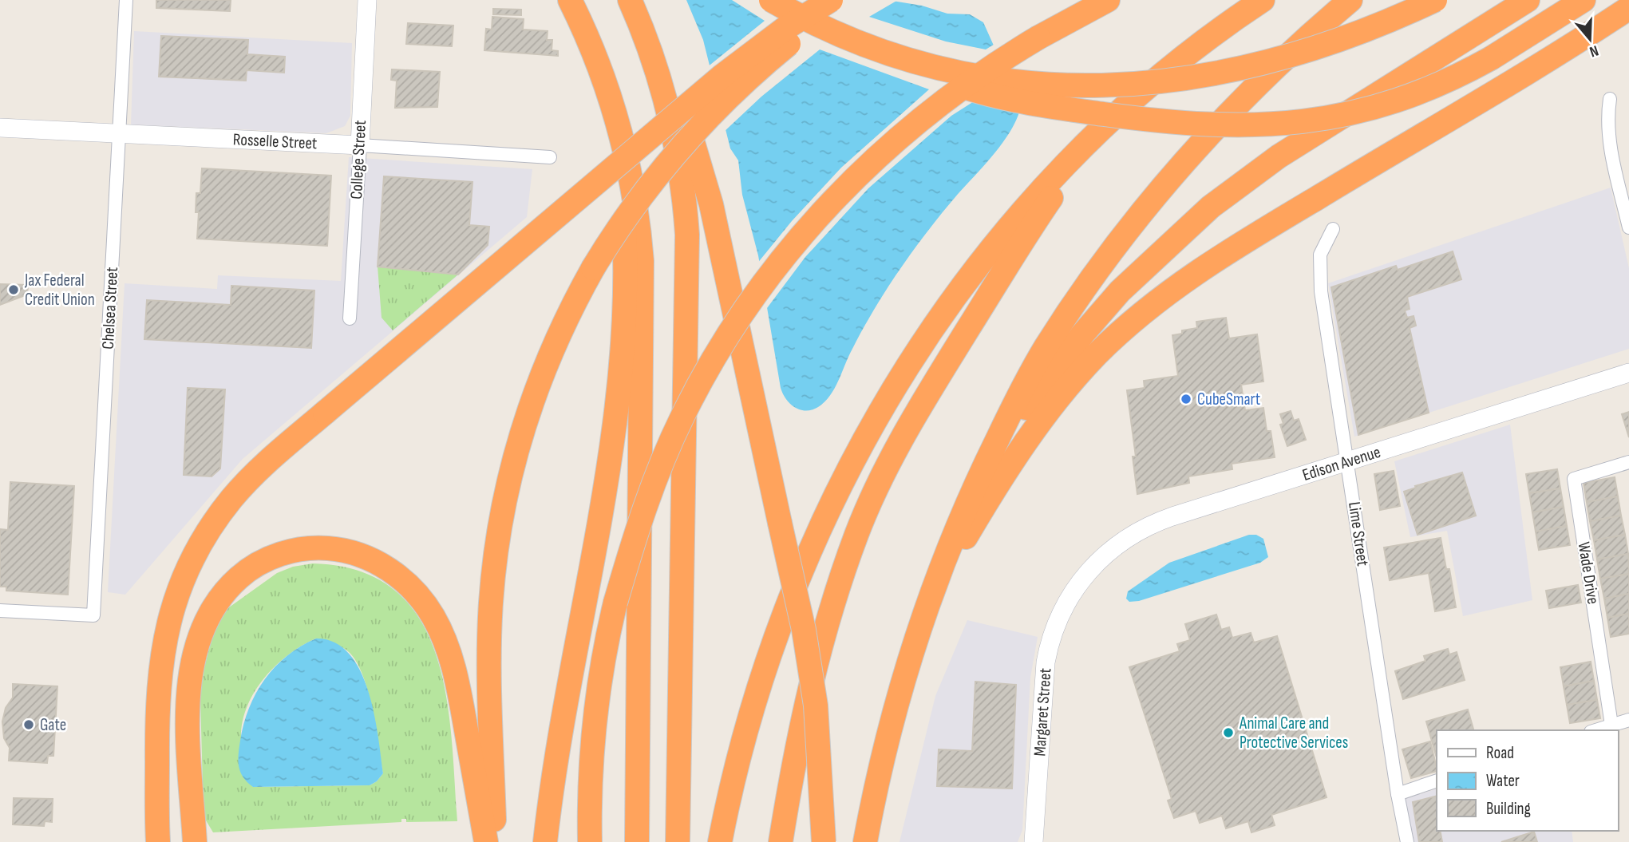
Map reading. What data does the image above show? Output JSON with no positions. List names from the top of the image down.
{
  "streets": {
    "main road": [
      "Rosselle Street",
      "College Street",
      "Edison Avenue",
      "Margaret Street"
    ],
    "street": ["Chelsea Street", "Lime Street", "Wade Drive"]
  },
  "crossings": [
    ["Rosselle Street", "College Street"],
    ["Rosselle Street", "Chelsea Street"],
    ["Edison Avenue", "Lime Street"],
    ["Edison Avenue", "Margaret Street"]
  ],
  "places": [
    "Jax Federal Credit Union",
    "CubeSmart",
    "Gate",
    "Animal Care and Protective Services"
  ],
  "legend": ["Road", "Water", "Building"],
  "north": "bottom"
}
